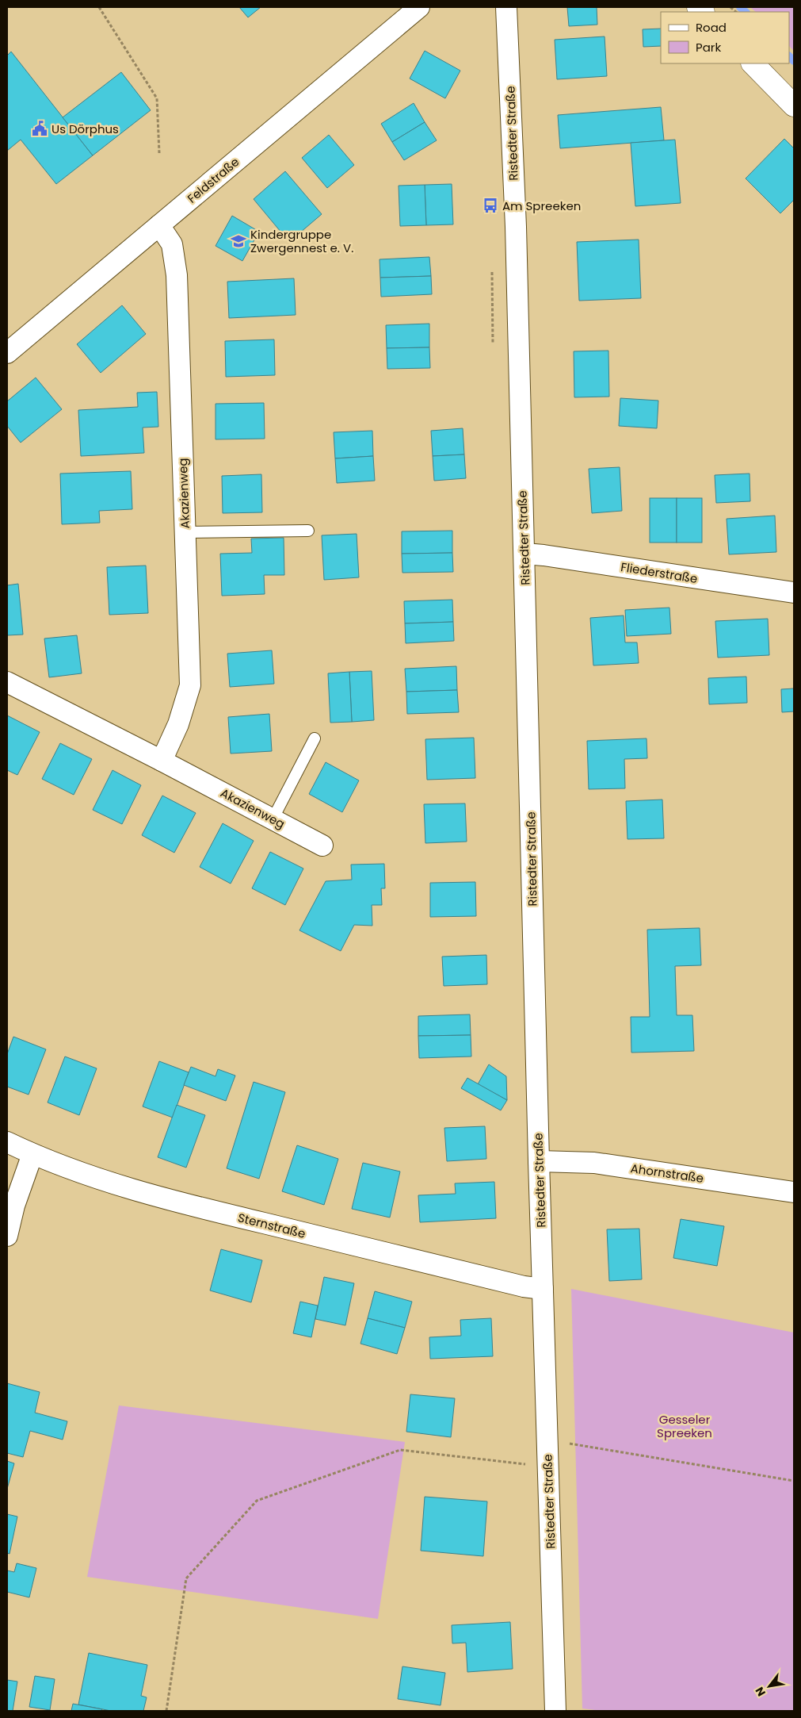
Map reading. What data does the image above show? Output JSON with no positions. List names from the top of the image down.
{
  "streets": {
    "street": [
      "Ristedter Straße",
      "Feldstraße",
      "Akazienweg",
      "Fliederstraße",
      "Ahornstraße",
      "Sternstraße"
    ]
  },
  "crossings": [
    ["Ristedter Straße", "Fliederstraße"],
    ["Ristedter Straße", "Ahornstraße"],
    ["Ristedter Straße", "Sternstraße"],
    ["Feldstraße", "Akazienweg"]
  ],
  "parks": ["Gesseler Spreeken"],
  "places": {
    "public building": ["Us Dörphus"],
    "bus stop": ["Am Spreeken"],
    "school or university": ["Kindergruppe Zwergennest e. V."]
  },
  "legend": ["Road", "Park"],
  "north": "bottom left"
}
